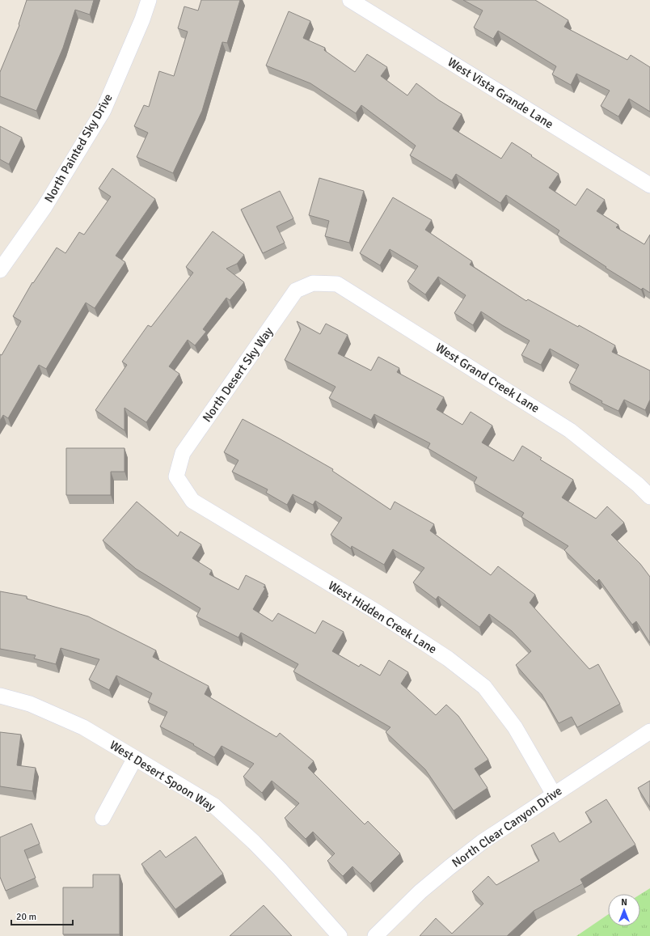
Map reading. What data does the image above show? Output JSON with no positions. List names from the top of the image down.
{
  "streets": {
    "street": [
      "West Vista Grande Lane",
      "North Painted Sky Drive",
      "North Desert Sky Way",
      "West Grand Creek Lane",
      "West Hidden Creek Lane",
      "West Desert Spoon Way",
      "North Clear Canyon Drive"
    ]
  },
  "crossings": [
    ["North Desert Sky Way", "West Grand Creek Lane"],
    ["North Desert Sky Way", "West Hidden Creek Lane"],
    ["West Hidden Creek Lane", "North Clear Canyon Drive"]
  ],
  "scale_bar": "20 m",
  "north": "top"
}
